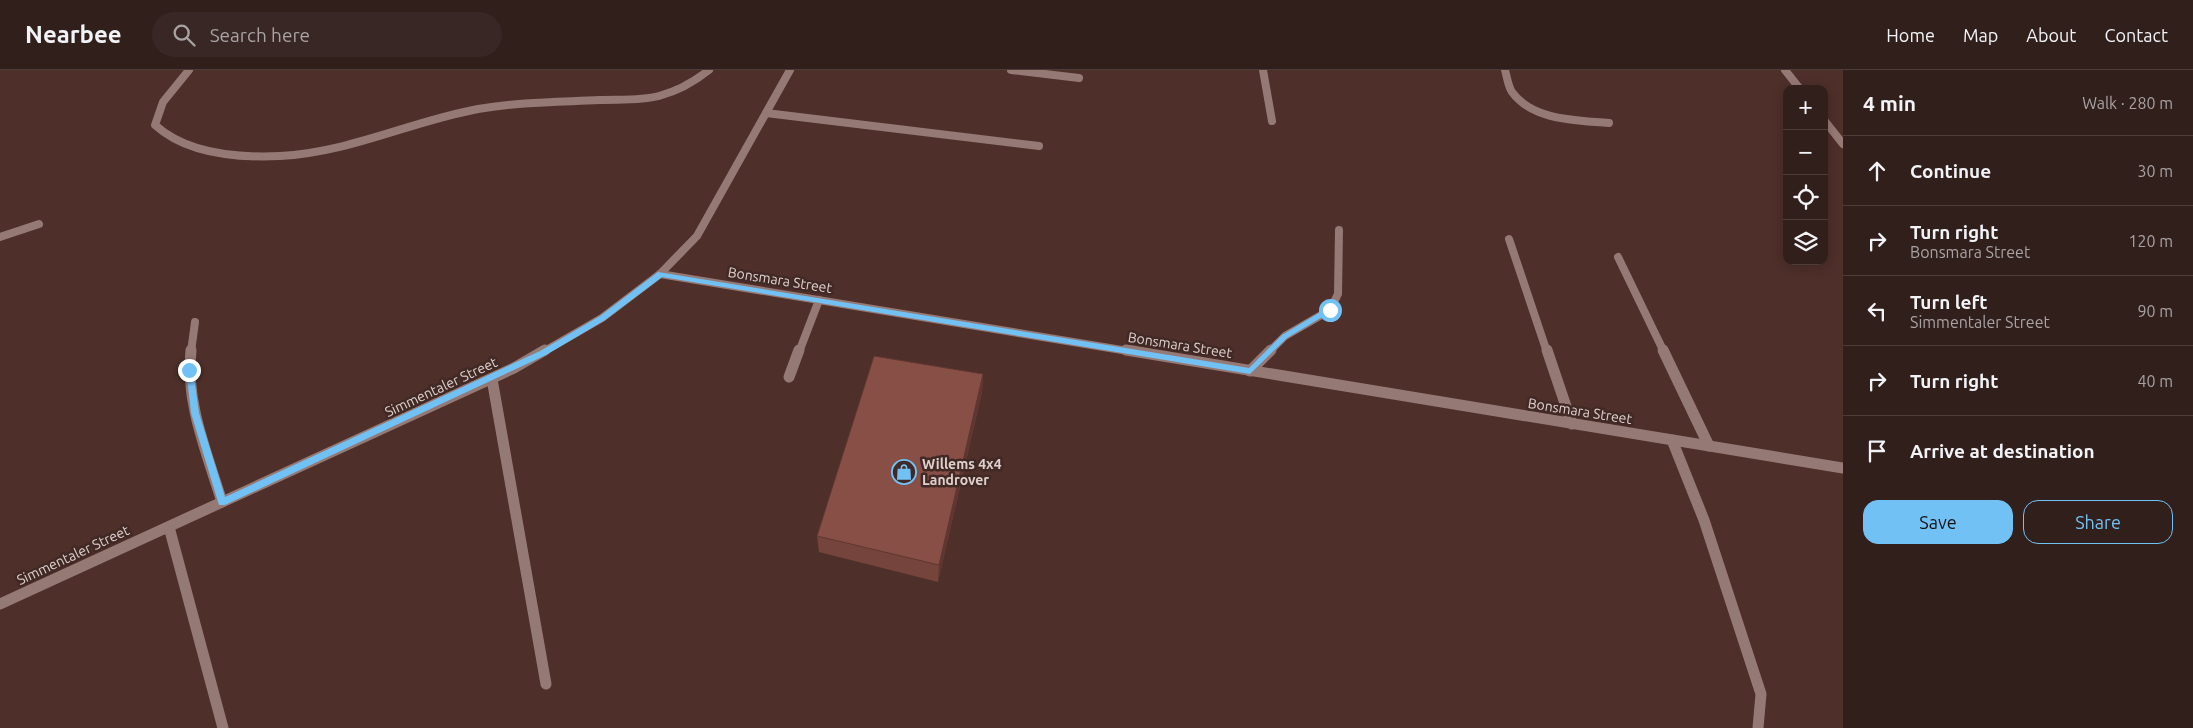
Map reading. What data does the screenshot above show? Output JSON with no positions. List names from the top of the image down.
{
  "streets": {
    "street": ["Bonsmara Street", "Simmentaler Street"]
  },
  "crossings": [
    ["Bonsmara Street", "Simmentaler Street"]
  ],
  "places": {
    "shop": ["Willems 4x4 Landrover"]
  },
  "page": {
    "header": "Nearbee",
    "search": "Search here",
    "nav": [
      "Home",
      "Map",
      "About",
      "Contact"
    ],
    "heading": ["4 min", "Walk · 280 m"],
    "map_buttons": ["+", "−"],
    "list": [
      ["Continue", "30 m"],
      ["Turn right", "Bonsmara Street", "120 m"],
      ["Turn left", "Simmentaler Street", "90 m"],
      ["Turn right", "40 m"],
      "Arrive at destination"
    ],
    "buttons": ["Save", "Share"]
  }
}
